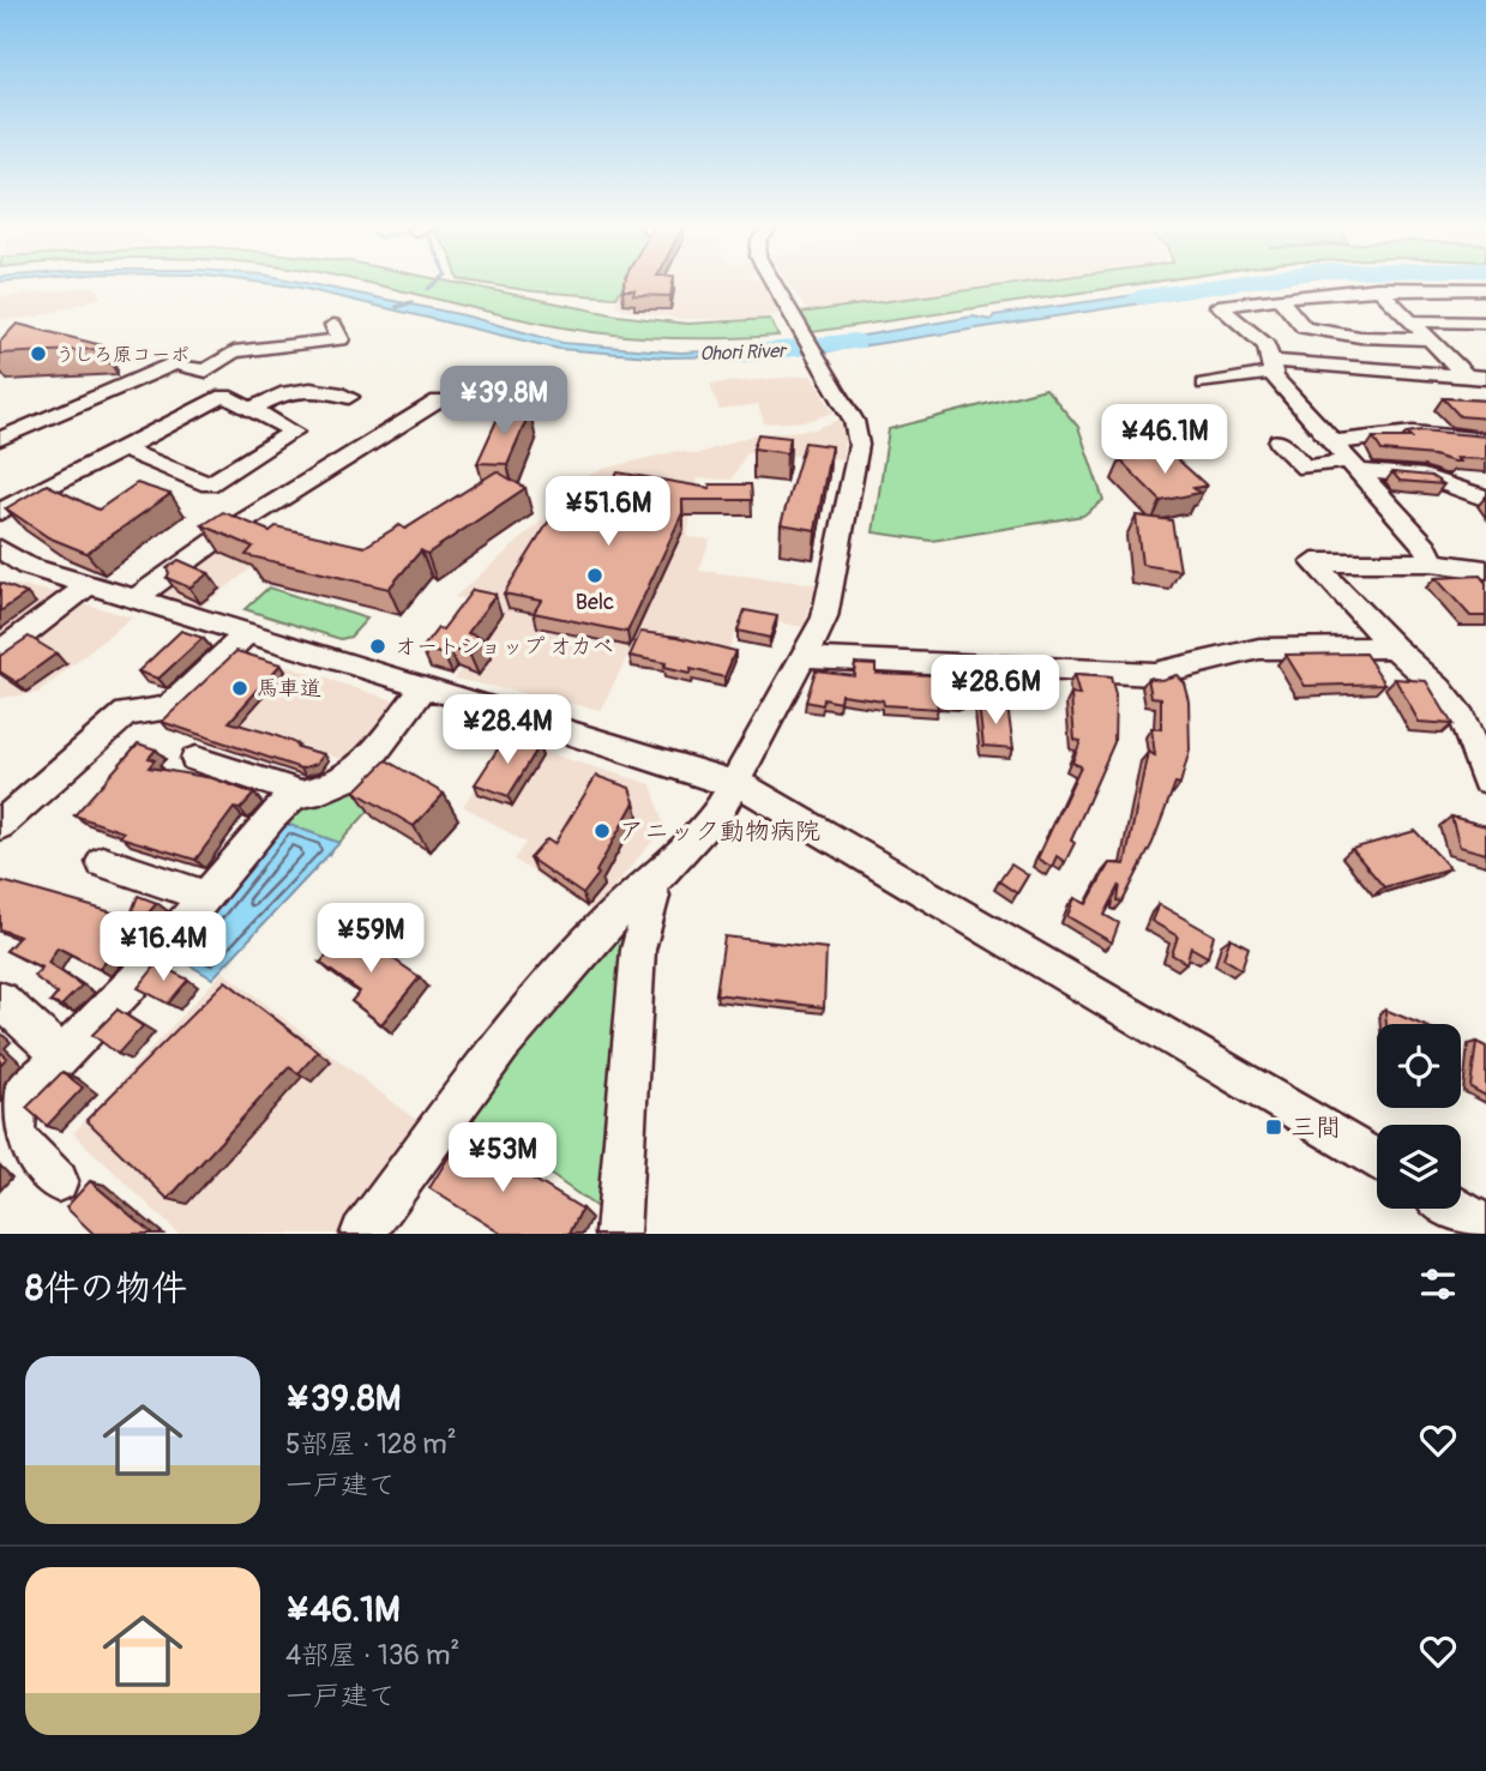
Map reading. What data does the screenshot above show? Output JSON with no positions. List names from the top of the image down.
{
  "water": ["Ohori River"],
  "places": {
    "other": [
      "うしろ原コーポ",
      "Belc",
      "オートショップ オカベ",
      "馬車道",
      "アニック動物病院"
    ],
    "transit": ["三間"]
  },
  "page": {
    "price": [
      "¥39.8M",
      "¥46.1M",
      "¥51.6M",
      "¥28.6M",
      "¥28.4M",
      "¥59M",
      "¥16.4M",
      "¥53M"
    ],
    "heading": "8件の物件",
    "list": [
      {
        "name": "¥39.8M",
        "note": "5部屋 · 128 m² · 一戸建て"
      },
      {
        "name": "¥46.1M",
        "note": "4部屋 · 136 m² · 一戸建て"
      }
    ]
  }
}
